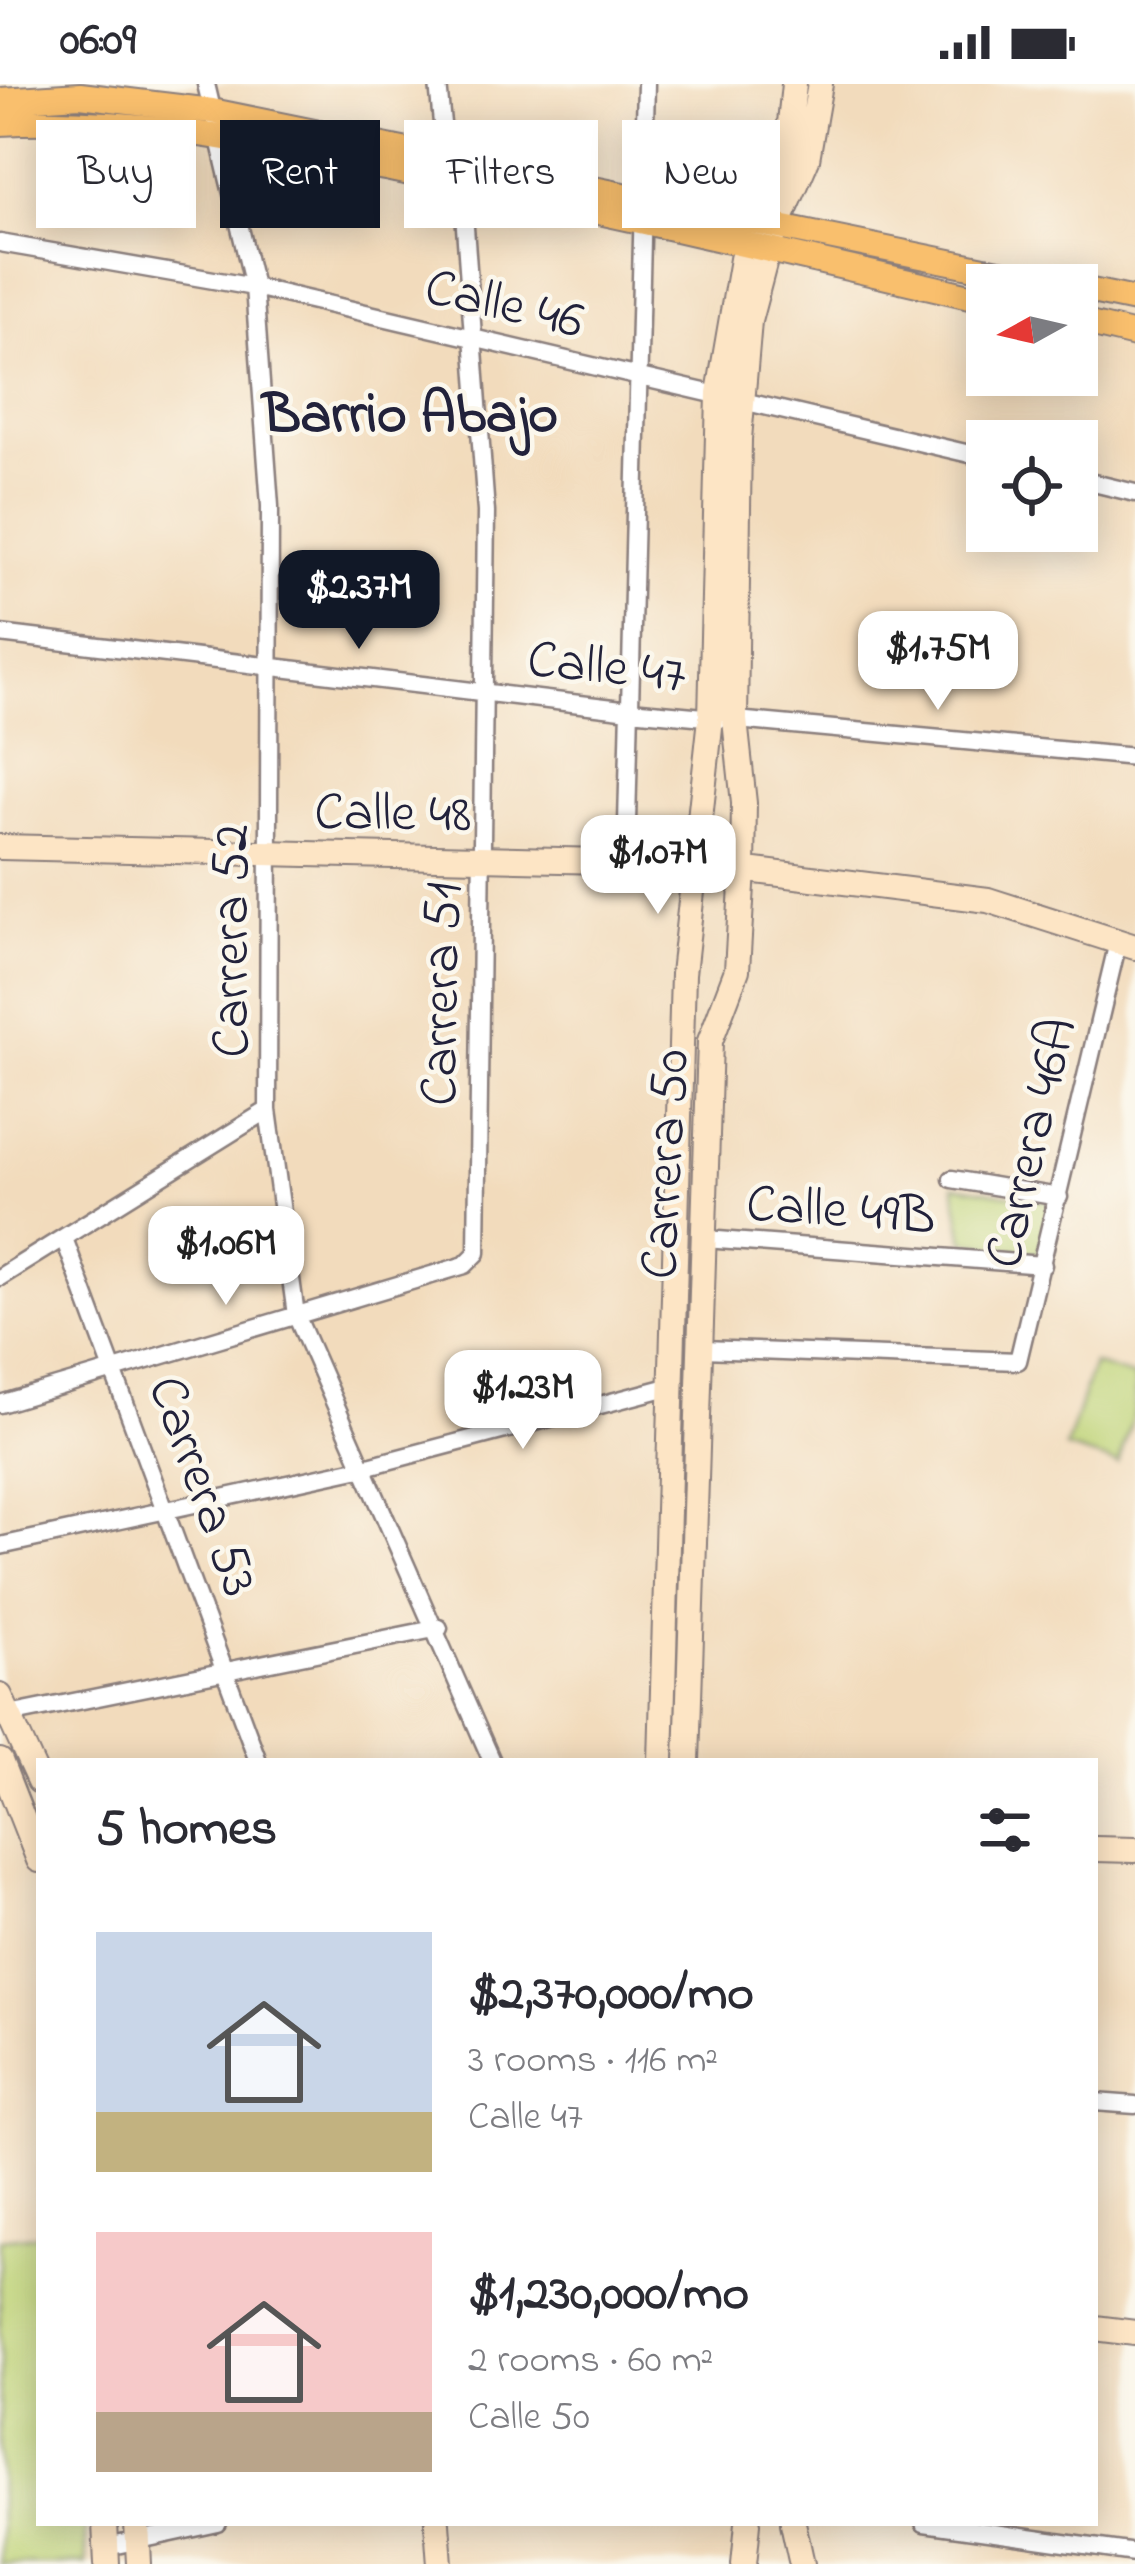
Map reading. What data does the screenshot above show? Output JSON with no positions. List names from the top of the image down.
{
  "streets": {
    "street": [
      "Calle 46",
      "Calle 47",
      "Calle 48",
      "Carrera 52",
      "Carrera 51",
      "Carrera 46A",
      "Carrera 50",
      "Calle 49B",
      "Carrera 53"
    ]
  },
  "crossings": [
    ["Calle 46", "Carrera 52"],
    ["Calle 46", "Carrera 51"],
    ["Calle 46", "Carrera 50"],
    ["Calle 47", "Carrera 52"],
    ["Calle 47", "Carrera 51"],
    ["Calle 47", "Carrera 50"],
    ["Calle 48", "Carrera 52"],
    ["Calle 48", "Carrera 51"],
    ["Calle 48", "Carrera 46A"],
    ["Calle 48", "Carrera 50"],
    ["Carrera 52", "Carrera 51"],
    ["Carrera 46A", "Carrera 50"],
    ["Carrera 46A", "Calle 49B"],
    ["Carrera 50", "Calle 49B"]
  ],
  "districts": ["Barrio Abajo"],
  "north": "left",
  "page": {
    "status": "06:09",
    "chip": [
      "Buy",
      "Rent",
      "Filters",
      "New"
    ],
    "price": [
      "$2.37M",
      "$1.75M",
      "$1.07M",
      "$1.06M",
      "$1.23M"
    ],
    "heading": "5 homes",
    "list": [
      {
        "name": "$2,370,000/mo",
        "note": "3 rooms · 116 m² · Calle 47"
      },
      {
        "name": "$1,230,000/mo",
        "note": "2 rooms · 60 m² · Calle 50"
      }
    ]
  }
}
